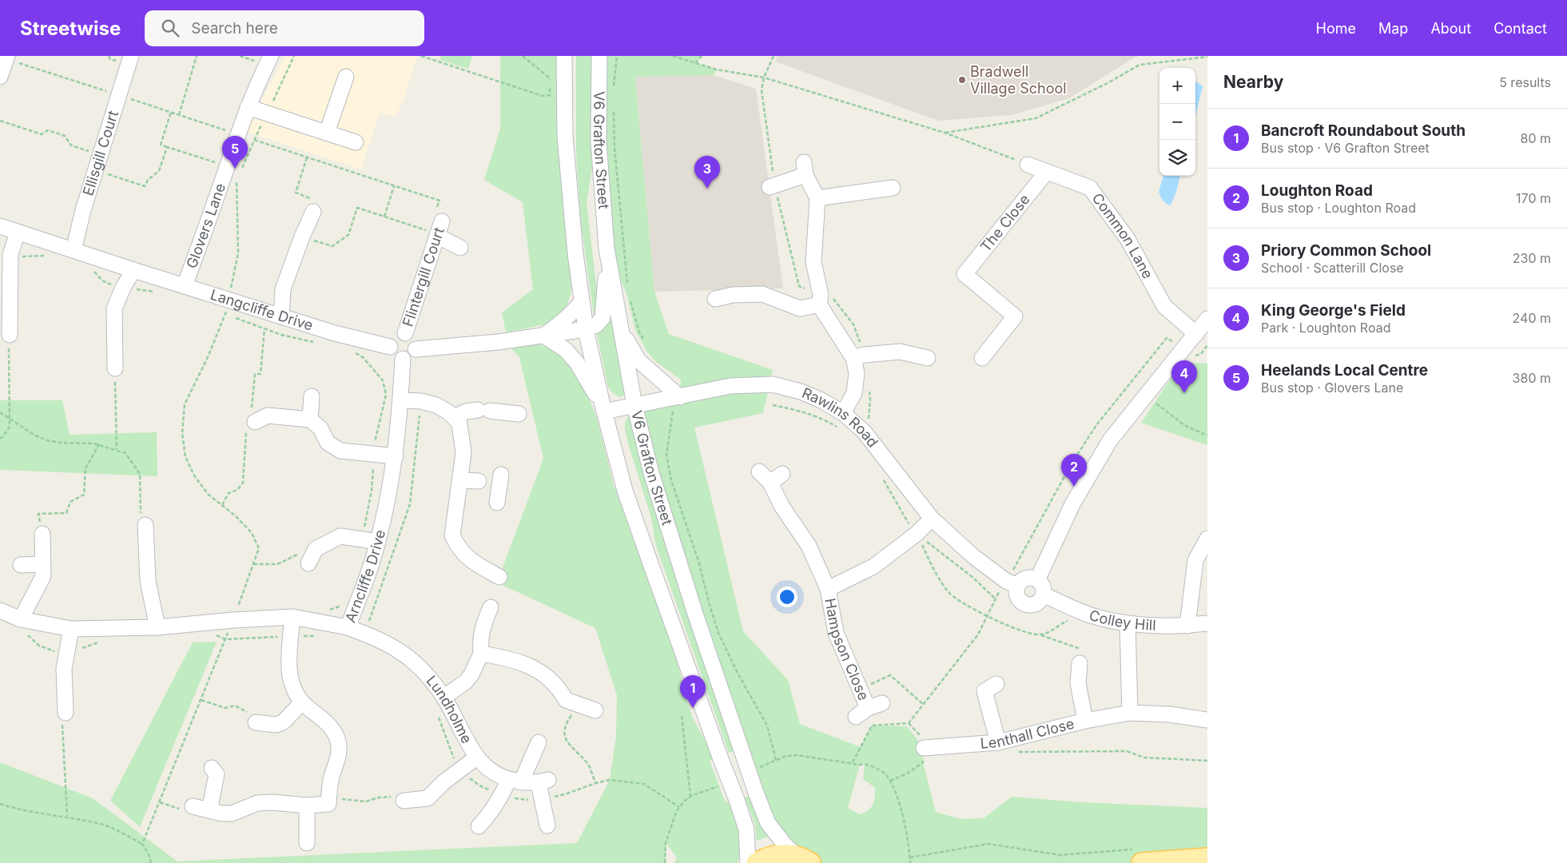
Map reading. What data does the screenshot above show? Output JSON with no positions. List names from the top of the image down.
{
  "streets": {
    "street": [
      "V6 Grafton Street",
      "Ellisgill Court",
      "The Close",
      "Glovers Lane",
      "Common Lane",
      "Flintergill Court",
      "Langcliffe Drive",
      "Rawlins Road",
      "Arncliffe Drive",
      "Colley Hill",
      "Hampson Close",
      "Lundholme",
      "Lenthall Close"
    ]
  },
  "crossings": [
    ["V6 Grafton Street", "Rawlins Road"],
    ["Ellisgill Court", "Langcliffe Drive"],
    ["The Close", "Common Lane"],
    ["Glovers Lane", "Langcliffe Drive"],
    ["Flintergill Court", "Langcliffe Drive"],
    ["Flintergill Court", "Arncliffe Drive"],
    ["Langcliffe Drive", "Arncliffe Drive"],
    ["Rawlins Road", "Colley Hill"],
    ["Rawlins Road", "Hampson Close"],
    ["Arncliffe Drive", "Lundholme"]
  ],
  "places": ["Bradwell Village School"],
  "page": {
    "header": "Streetwise",
    "search": "Search here",
    "nav": [
      "Home",
      "Map",
      "About",
      "Contact"
    ],
    "heading": ["Nearby", "5 results"],
    "map_buttons": ["+", "−"],
    "list": [
      {
        "mark": "1",
        "name": "Bancroft Roundabout South",
        "note": "Bus stop · V6 Grafton Street",
        "value": "80 m"
      },
      {
        "mark": "2",
        "name": "Loughton Road",
        "note": "Bus stop · Loughton Road",
        "value": "170 m"
      },
      {
        "mark": "3",
        "name": "Priory Common School",
        "note": "School · Scatterill Close",
        "value": "230 m"
      },
      {
        "mark": "4",
        "name": "King George's Field",
        "note": "Park · Loughton Road",
        "value": "240 m"
      },
      {
        "mark": "5",
        "name": "Heelands Local Centre",
        "note": "Bus stop · Glovers Lane",
        "value": "380 m"
      }
    ],
    "pins": [
      "5",
      "3",
      "4",
      "2",
      "1"
    ]
  }
}
